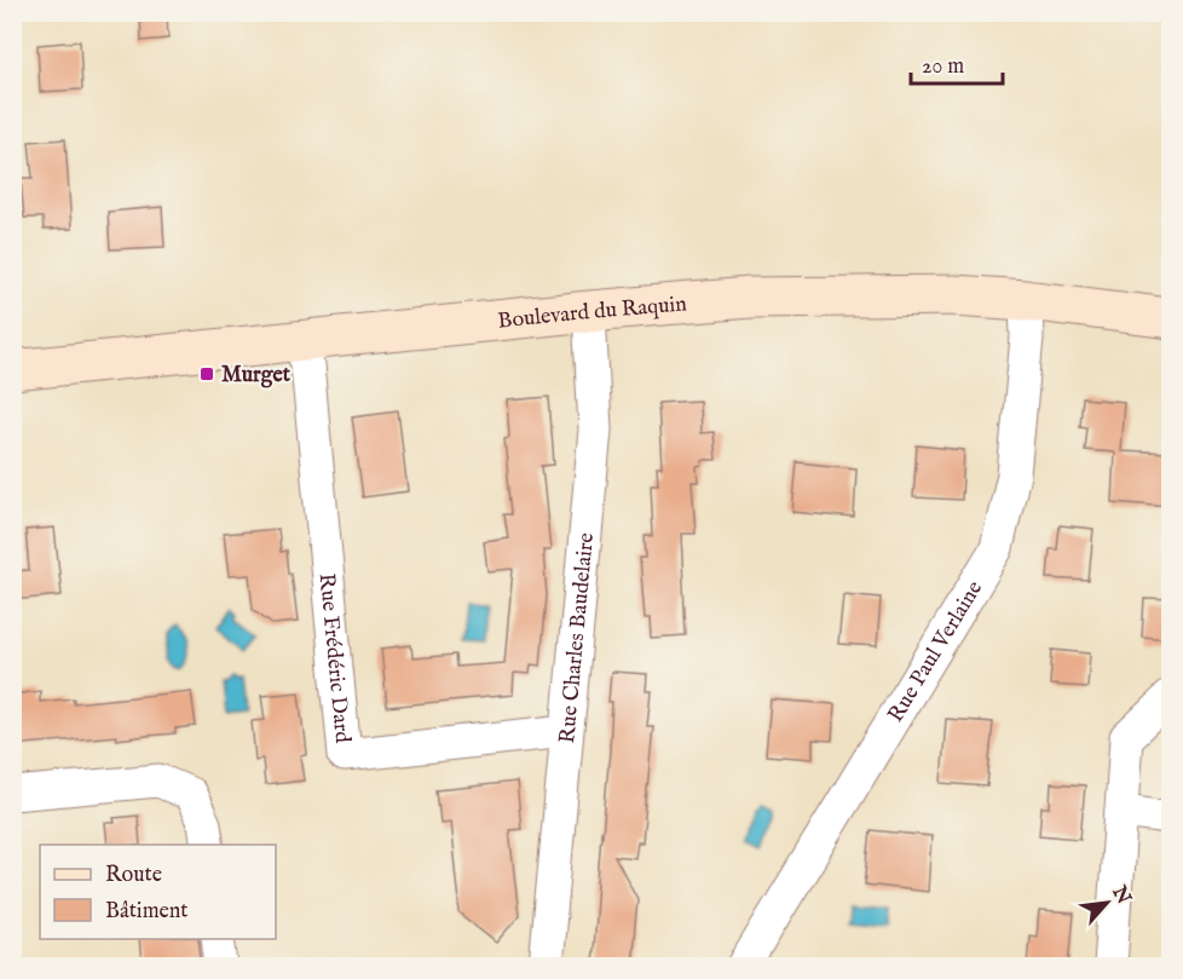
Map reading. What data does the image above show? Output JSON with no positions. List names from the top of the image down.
{
  "streets": {
    "street": [
      "Boulevard du Raquin",
      "Rue Charles Baudelaire",
      "Rue Paul Verlaine",
      "Rue Frédéric Dard"
    ]
  },
  "crossings": [
    ["Boulevard du Raquin", "Rue Charles Baudelaire"],
    ["Boulevard du Raquin", "Rue Paul Verlaine"],
    ["Boulevard du Raquin", "Rue Frédéric Dard"],
    ["Rue Charles Baudelaire", "Rue Frédéric Dard"]
  ],
  "places": {
    "transit": ["Murget"]
  },
  "legend": ["Route", "Bâtiment"],
  "scale_bar": "20 m",
  "north": "top right"
}
